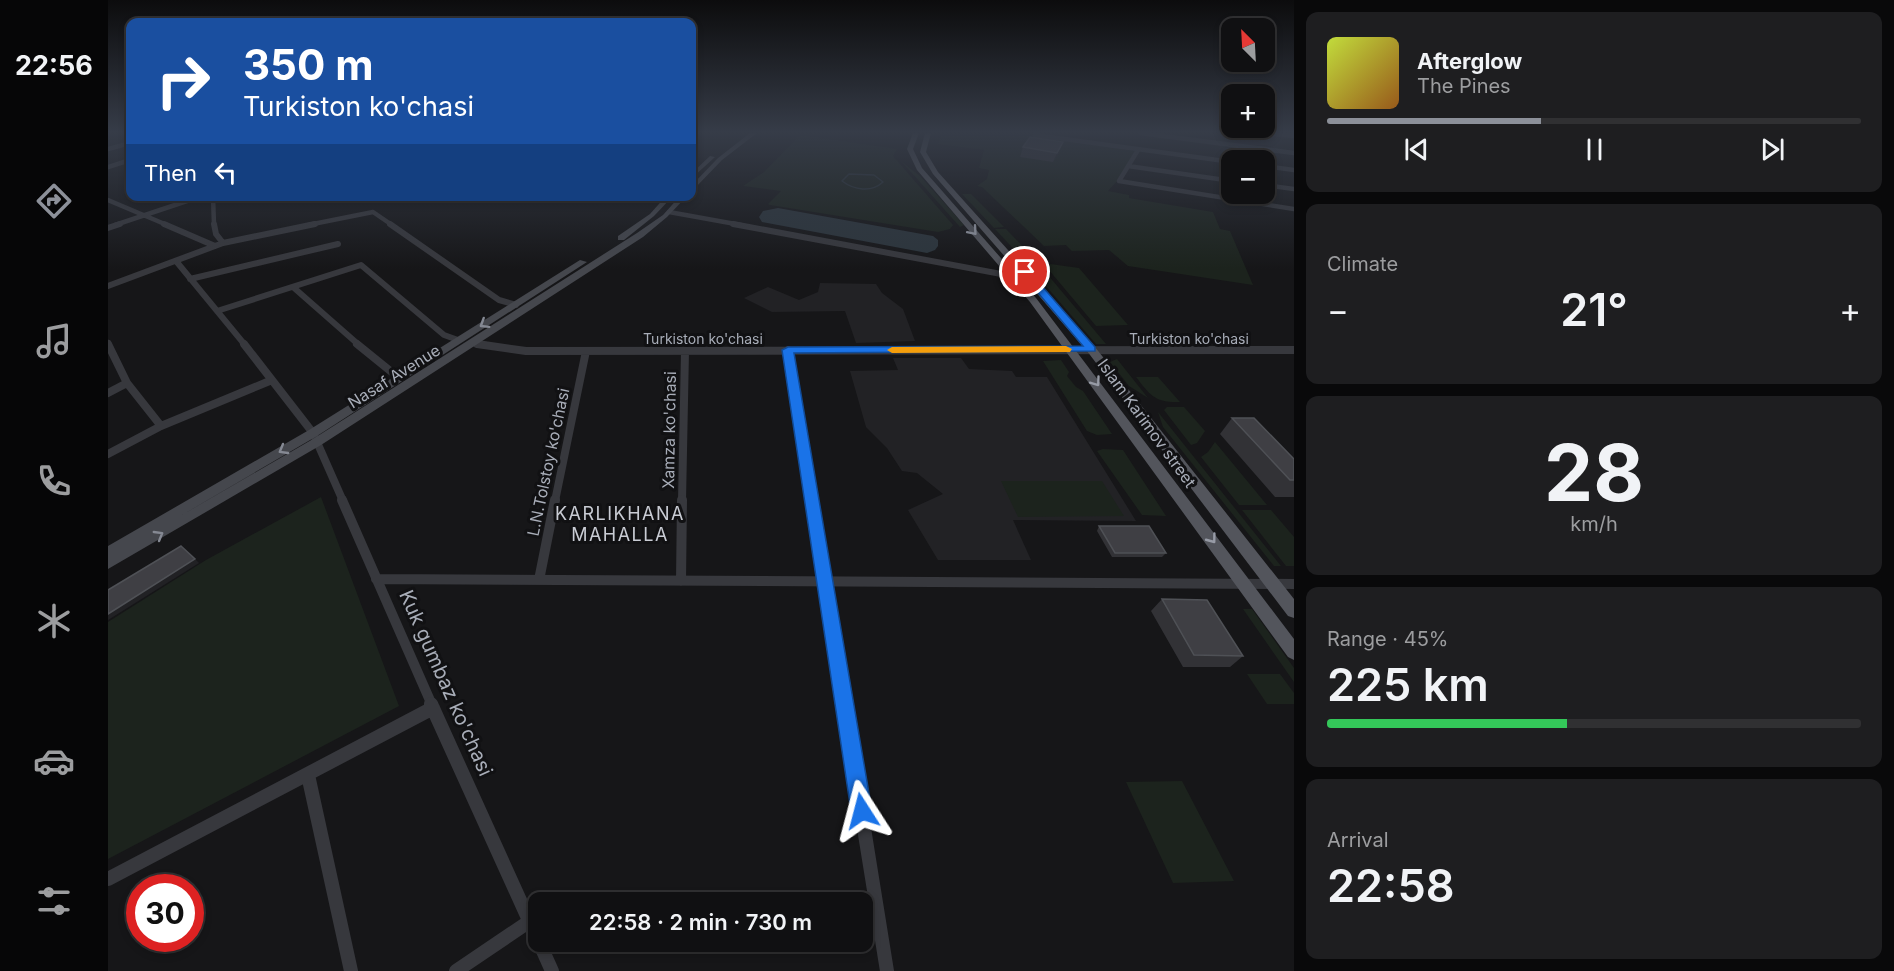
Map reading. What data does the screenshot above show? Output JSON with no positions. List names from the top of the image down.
{
  "streets": {
    "main road": ["Nasaf Avenue", "Islam Karimov street"],
    "street": [
      "Turkiston ko'chasi",
      "Xamza ko'chasi",
      "L.N.Tolstoy ko'chasi",
      "Kuk gumbaz ko'chasi"
    ]
  },
  "crossings": [
    ["Turkiston ko'chasi", "Nasaf Avenue"],
    ["Turkiston ko'chasi", "Islam Karimov street"],
    ["Turkiston ko'chasi", "Xamza ko'chasi"],
    ["Turkiston ko'chasi", "L.N.Tolstoy ko'chasi"],
    ["Nasaf Avenue", "Kuk gumbaz ko'chasi"]
  ],
  "districts": ["KARLIKHANA MAHALLA"],
  "north": "top left",
  "page": {
    "tabs": "22:56",
    "map_buttons": ["+", "−"],
    "turn": ["350 m", "Turkiston ko'chasi"],
    "song": ["Afterglow", "The Pines"],
    "then": "Then",
    "tile": [
      "Climate",
      ["28", "km/h"],
      ["Range · 45%", "225 km"],
      ["Arrival", "22:58"]
    ],
    "heat": ["−", "21°", "+"],
    "limit": "30",
    "trip": "22:58 · 2 min · 730 m"
  }
}
